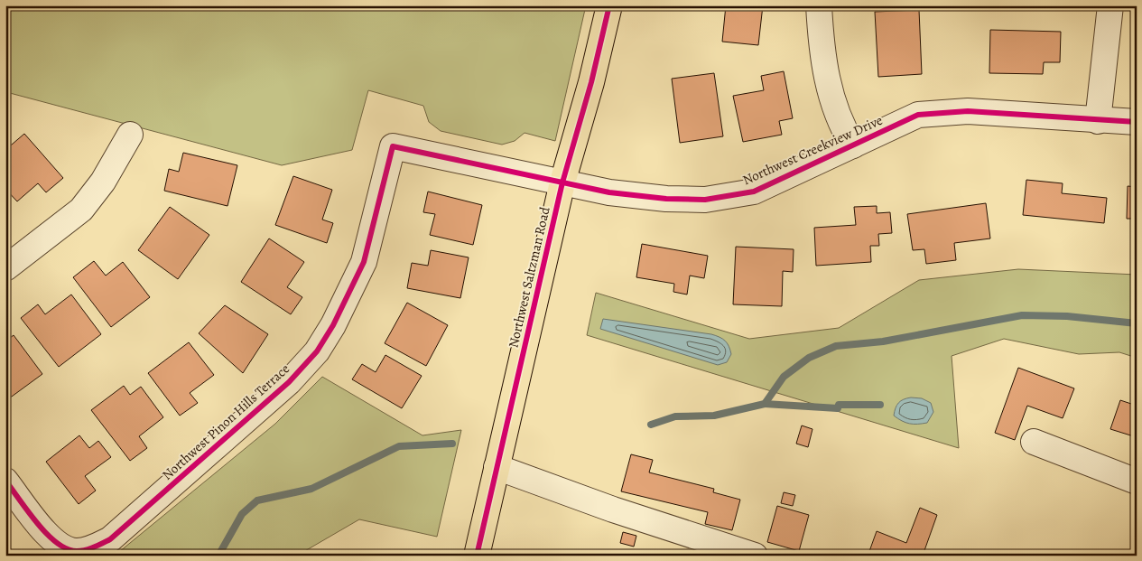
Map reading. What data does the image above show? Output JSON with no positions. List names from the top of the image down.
{
  "streets": {
    "main road": ["Northwest Saltzman Road"],
    "street": ["Northwest Creekview Drive", "Northwest Pinon Hills Terrace"]
  },
  "crossings": [
    ["Northwest Creekview Drive", "Northwest Saltzman Road"],
    ["Northwest Creekview Drive", "Northwest Pinon Hills Terrace"]
  ]
}
